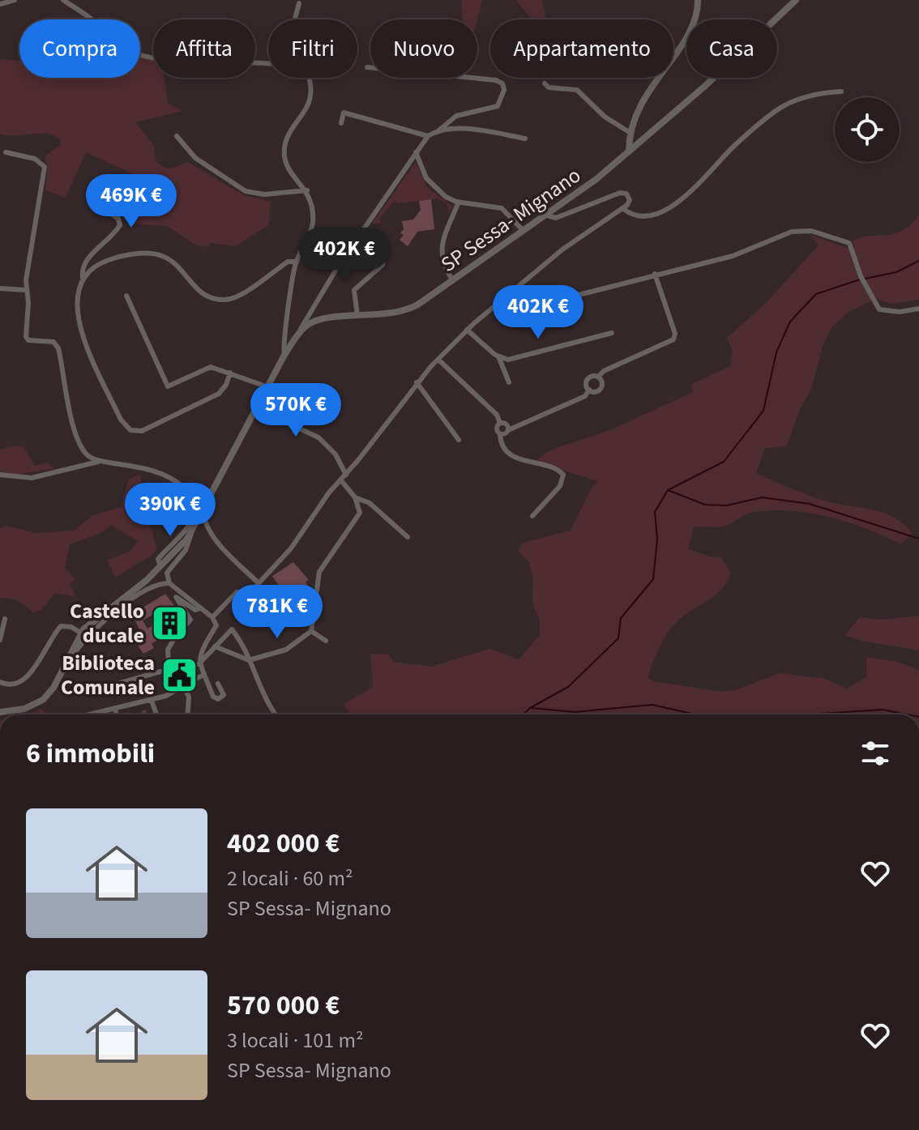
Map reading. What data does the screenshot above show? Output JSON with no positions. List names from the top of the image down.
{
  "streets": {
    "street": ["SP Sessa- Mignano"]
  },
  "places": {
    "building": ["Castello ducale"],
    "public building": ["Biblioteca Comunale"]
  },
  "page": {
    "chip": [
      "Compra",
      "Affitta",
      "Filtri",
      "Nuovo",
      "Appartamento",
      "Casa"
    ],
    "price": [
      "469K €",
      "402K €",
      "402K €",
      "570K €",
      "390K €",
      "781K €"
    ],
    "heading": "6 immobili",
    "list": [
      {
        "name": "402 000 €",
        "note": "2 locali · 60 m² · SP Sessa- Mignano"
      },
      {
        "name": "570 000 €",
        "note": "3 locali · 101 m² · SP Sessa- Mignano"
      }
    ]
  }
}
